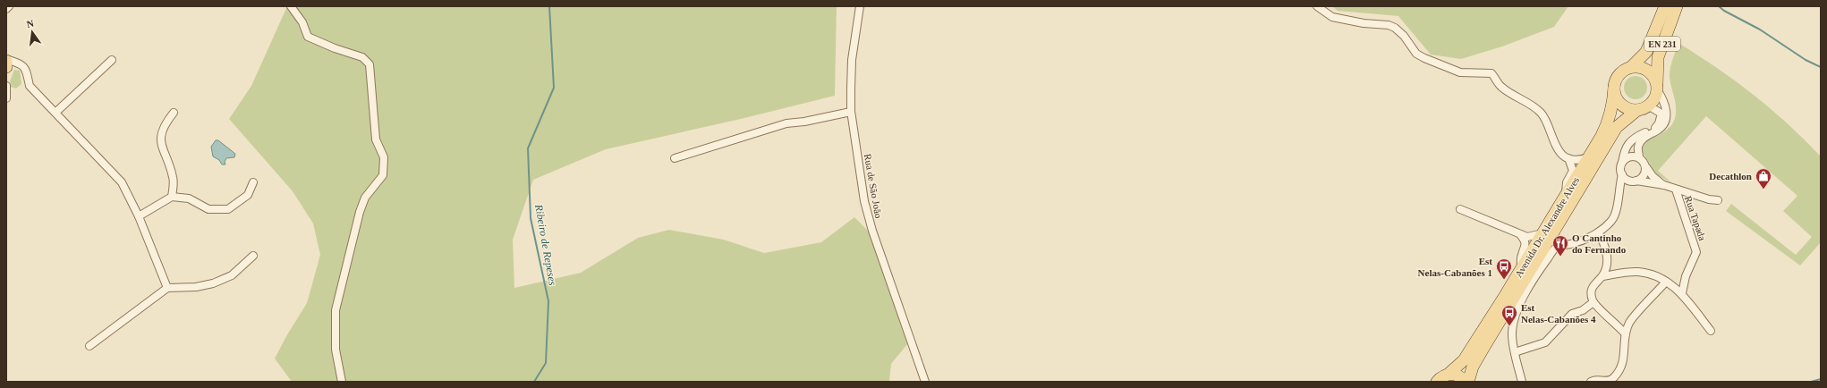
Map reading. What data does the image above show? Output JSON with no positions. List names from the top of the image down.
{
  "streets": {
    "main road": ["EN 231", "Avenida Dr. Alexandre Alves"],
    "street": ["Rua de São João", "Rua Tapada"]
  },
  "crossings": [
    ["EN 231", "Avenida Dr. Alexandre Alves"]
  ],
  "water": ["Ribeiro de Repeses"],
  "places": {
    "shop": ["Decathlon"],
    "restaurant": ["O Cantinho do Fernando"],
    "bus stop": ["Est Nelas-Cabanões 1", "Est Nelas-Cabanões 4"]
  },
  "north": "top"
}
